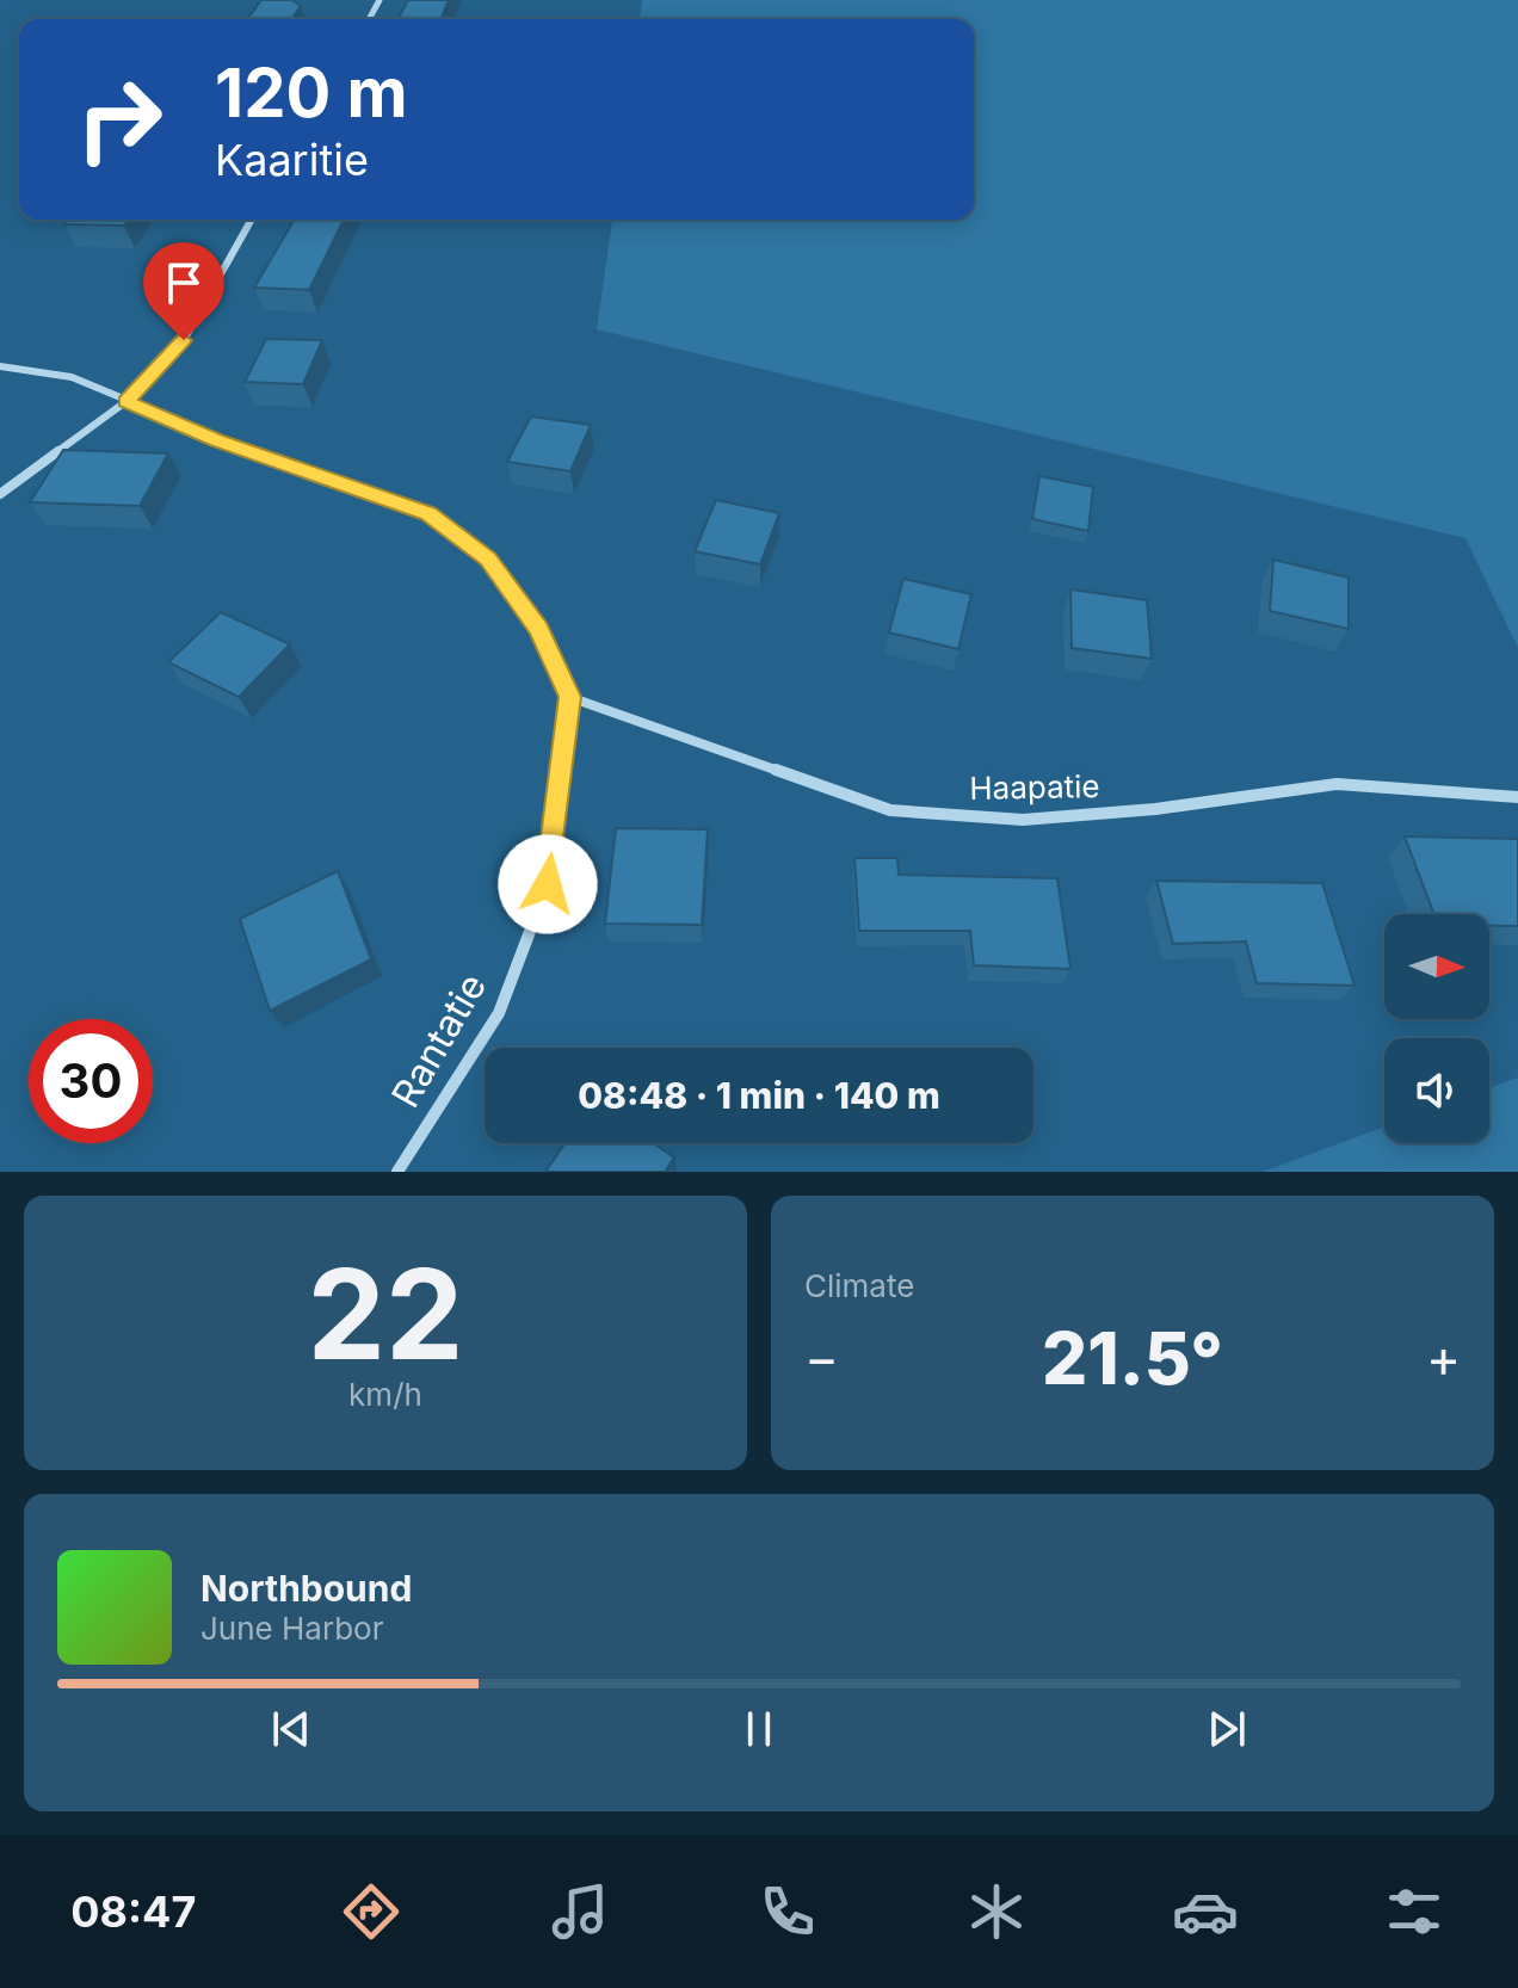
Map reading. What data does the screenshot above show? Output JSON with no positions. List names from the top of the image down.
{
  "streets": {
    "street": ["Haapatie", "Rantatie"]
  },
  "crossings": [
    ["Haapatie", "Rantatie"]
  ],
  "north": "right",
  "page": {
    "turn": ["120 m", "Kaaritie"],
    "limit": "30",
    "trip": "08:48 · 1 min · 140 m",
    "tile": [
      ["22", "km/h"],
      "Climate"
    ],
    "heat": ["−", "21.5°", "+"],
    "song": ["Northbound", "June Harbor"],
    "tabs": "08:47"
  }
}
